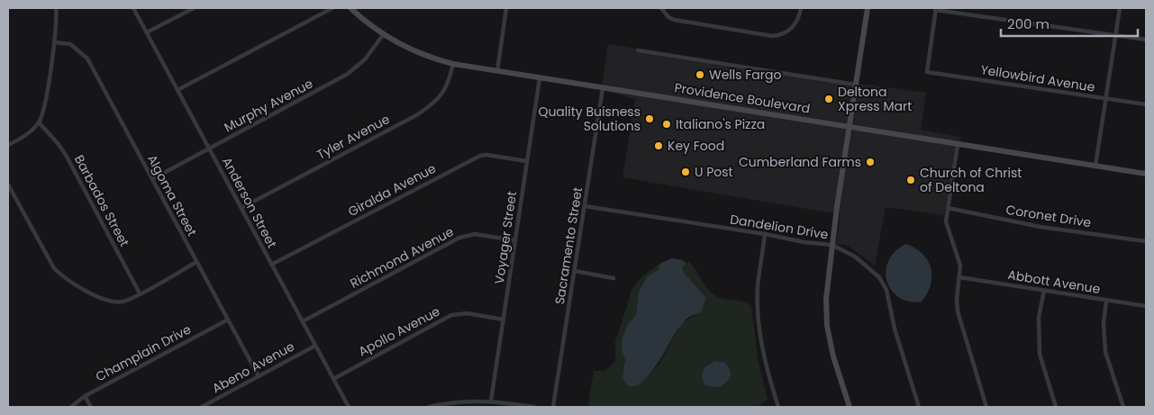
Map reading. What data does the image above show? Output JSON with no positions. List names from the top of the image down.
{
  "streets": {
    "main road": ["Providence Boulevard"],
    "street": [
      "Yellowbird Avenue",
      "Murphy Avenue",
      "Tyler Avenue",
      "Giralda Avenue",
      "Algoma Street",
      "Barbados Street",
      "Anderson Street",
      "Coronet Drive",
      "Dandelion Drive",
      "Voyager Street",
      "Sacramento Street",
      "Richmond Avenue",
      "Abbott Avenue",
      "Apollo Avenue",
      "Champlain Drive",
      "Abeno Avenue"
    ]
  },
  "crossings": [
    ["Providence Boulevard", "Murphy Avenue"],
    ["Providence Boulevard", "Tyler Avenue"],
    ["Providence Boulevard", "Voyager Street"],
    ["Providence Boulevard", "Sacramento Street"],
    ["Murphy Avenue", "Algoma Street"],
    ["Murphy Avenue", "Anderson Street"],
    ["Tyler Avenue", "Anderson Street"],
    ["Giralda Avenue", "Anderson Street"],
    ["Giralda Avenue", "Voyager Street"],
    ["Algoma Street", "Champlain Drive"],
    ["Algoma Street", "Abeno Avenue"],
    ["Anderson Street", "Richmond Avenue"],
    ["Anderson Street", "Apollo Avenue"],
    ["Anderson Street", "Abeno Avenue"],
    ["Dandelion Drive", "Sacramento Street"],
    ["Voyager Street", "Richmond Avenue"],
    ["Voyager Street", "Apollo Avenue"]
  ],
  "places": [
    "Wells Fargo",
    "Deltona Xpress Mart",
    "Quality Buisness Solutions",
    "Italiano's Pizza",
    "Key Food",
    "Cumberland Farms",
    "U Post",
    "Church of Christ of Deltona"
  ],
  "scale_bar": "200 m"
}
